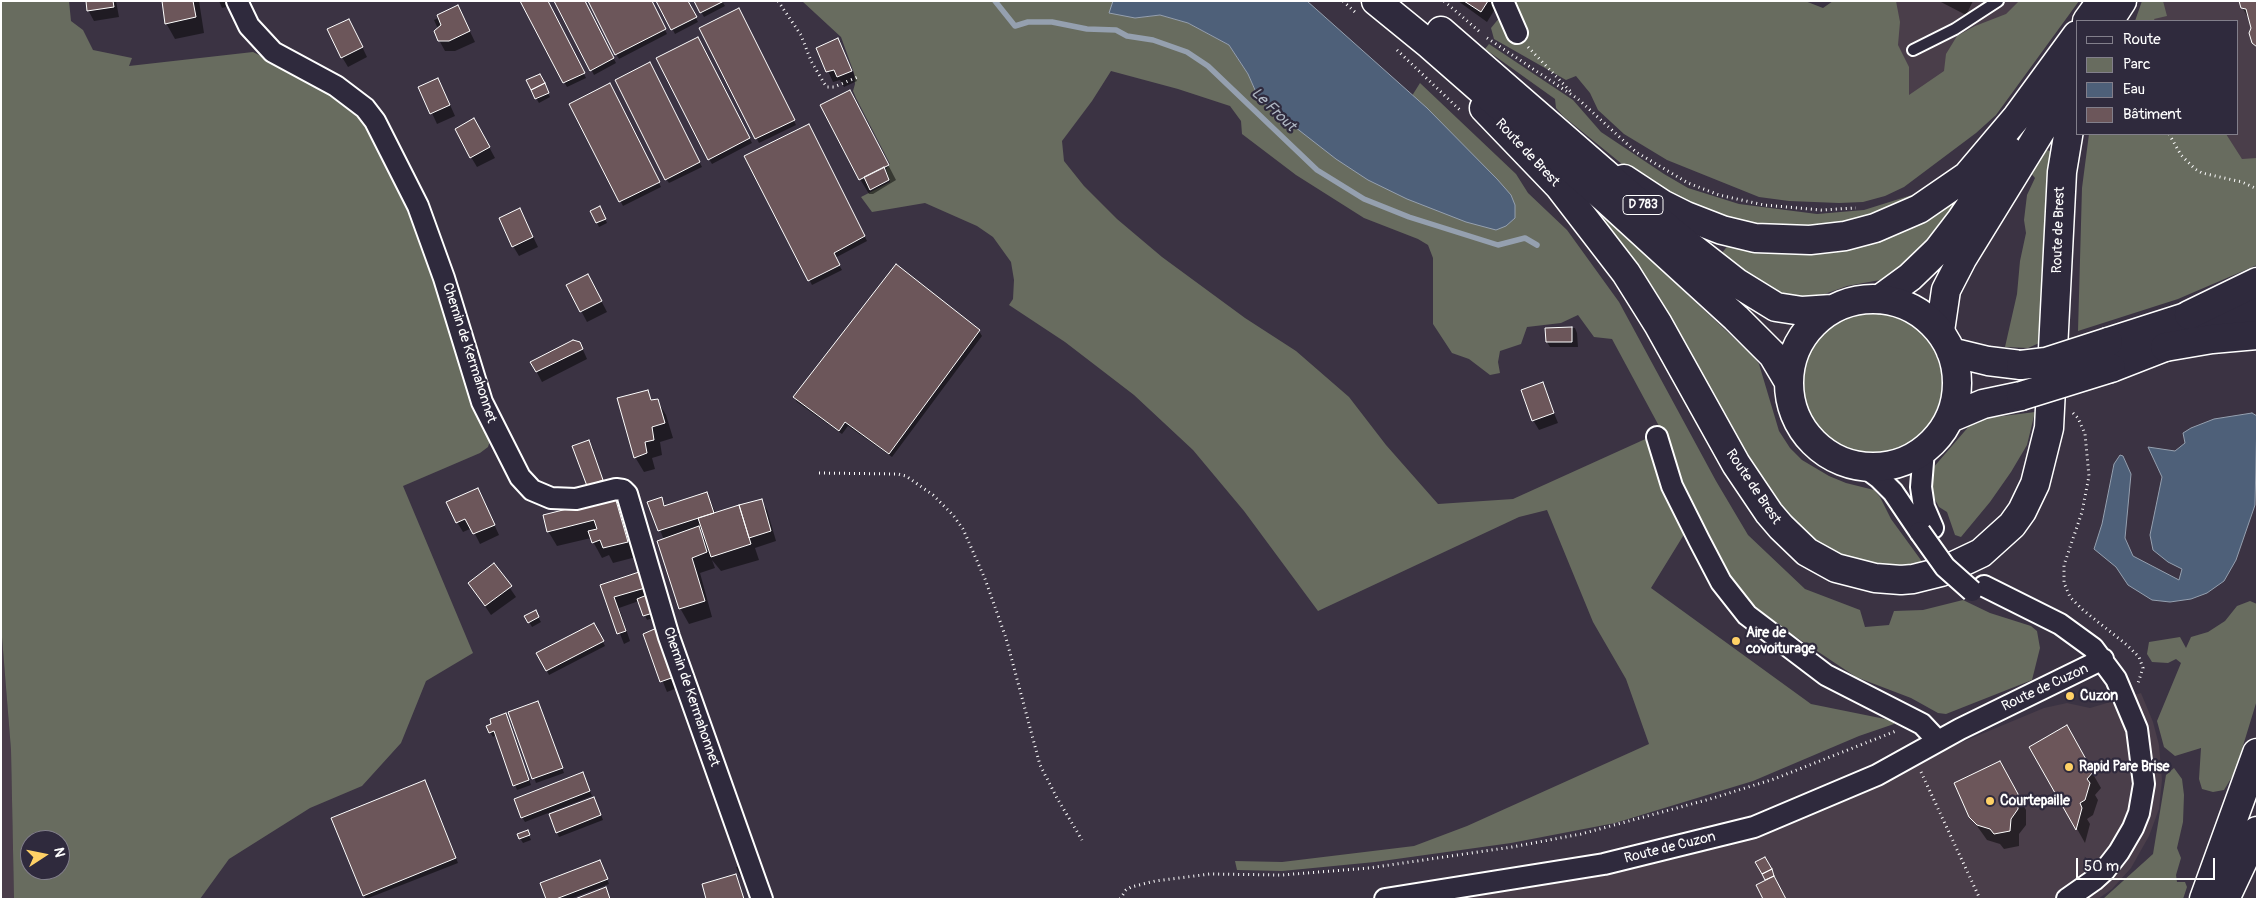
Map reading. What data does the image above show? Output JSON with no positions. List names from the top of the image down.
{
  "streets": {
    "main road": ["Route de Brest", "D 783"],
    "street": ["Chemin de Kermahonnet", "Route de Cuzon"]
  },
  "crossings": [
    ["Route de Brest", "D 783"],
    ["Route de Brest", "Route de Cuzon"],
    ["D 783", "Route de Cuzon"]
  ],
  "water": ["Le Frout"],
  "places": [
    "Aire de covoiturage",
    "Cuzon",
    "Rapid Pare Brise",
    "Courtepaille"
  ],
  "legend": [
    "Route",
    "Parc",
    "Eau",
    "Bâtiment"
  ],
  "scale_bar": "50 m",
  "north": "right"
}
